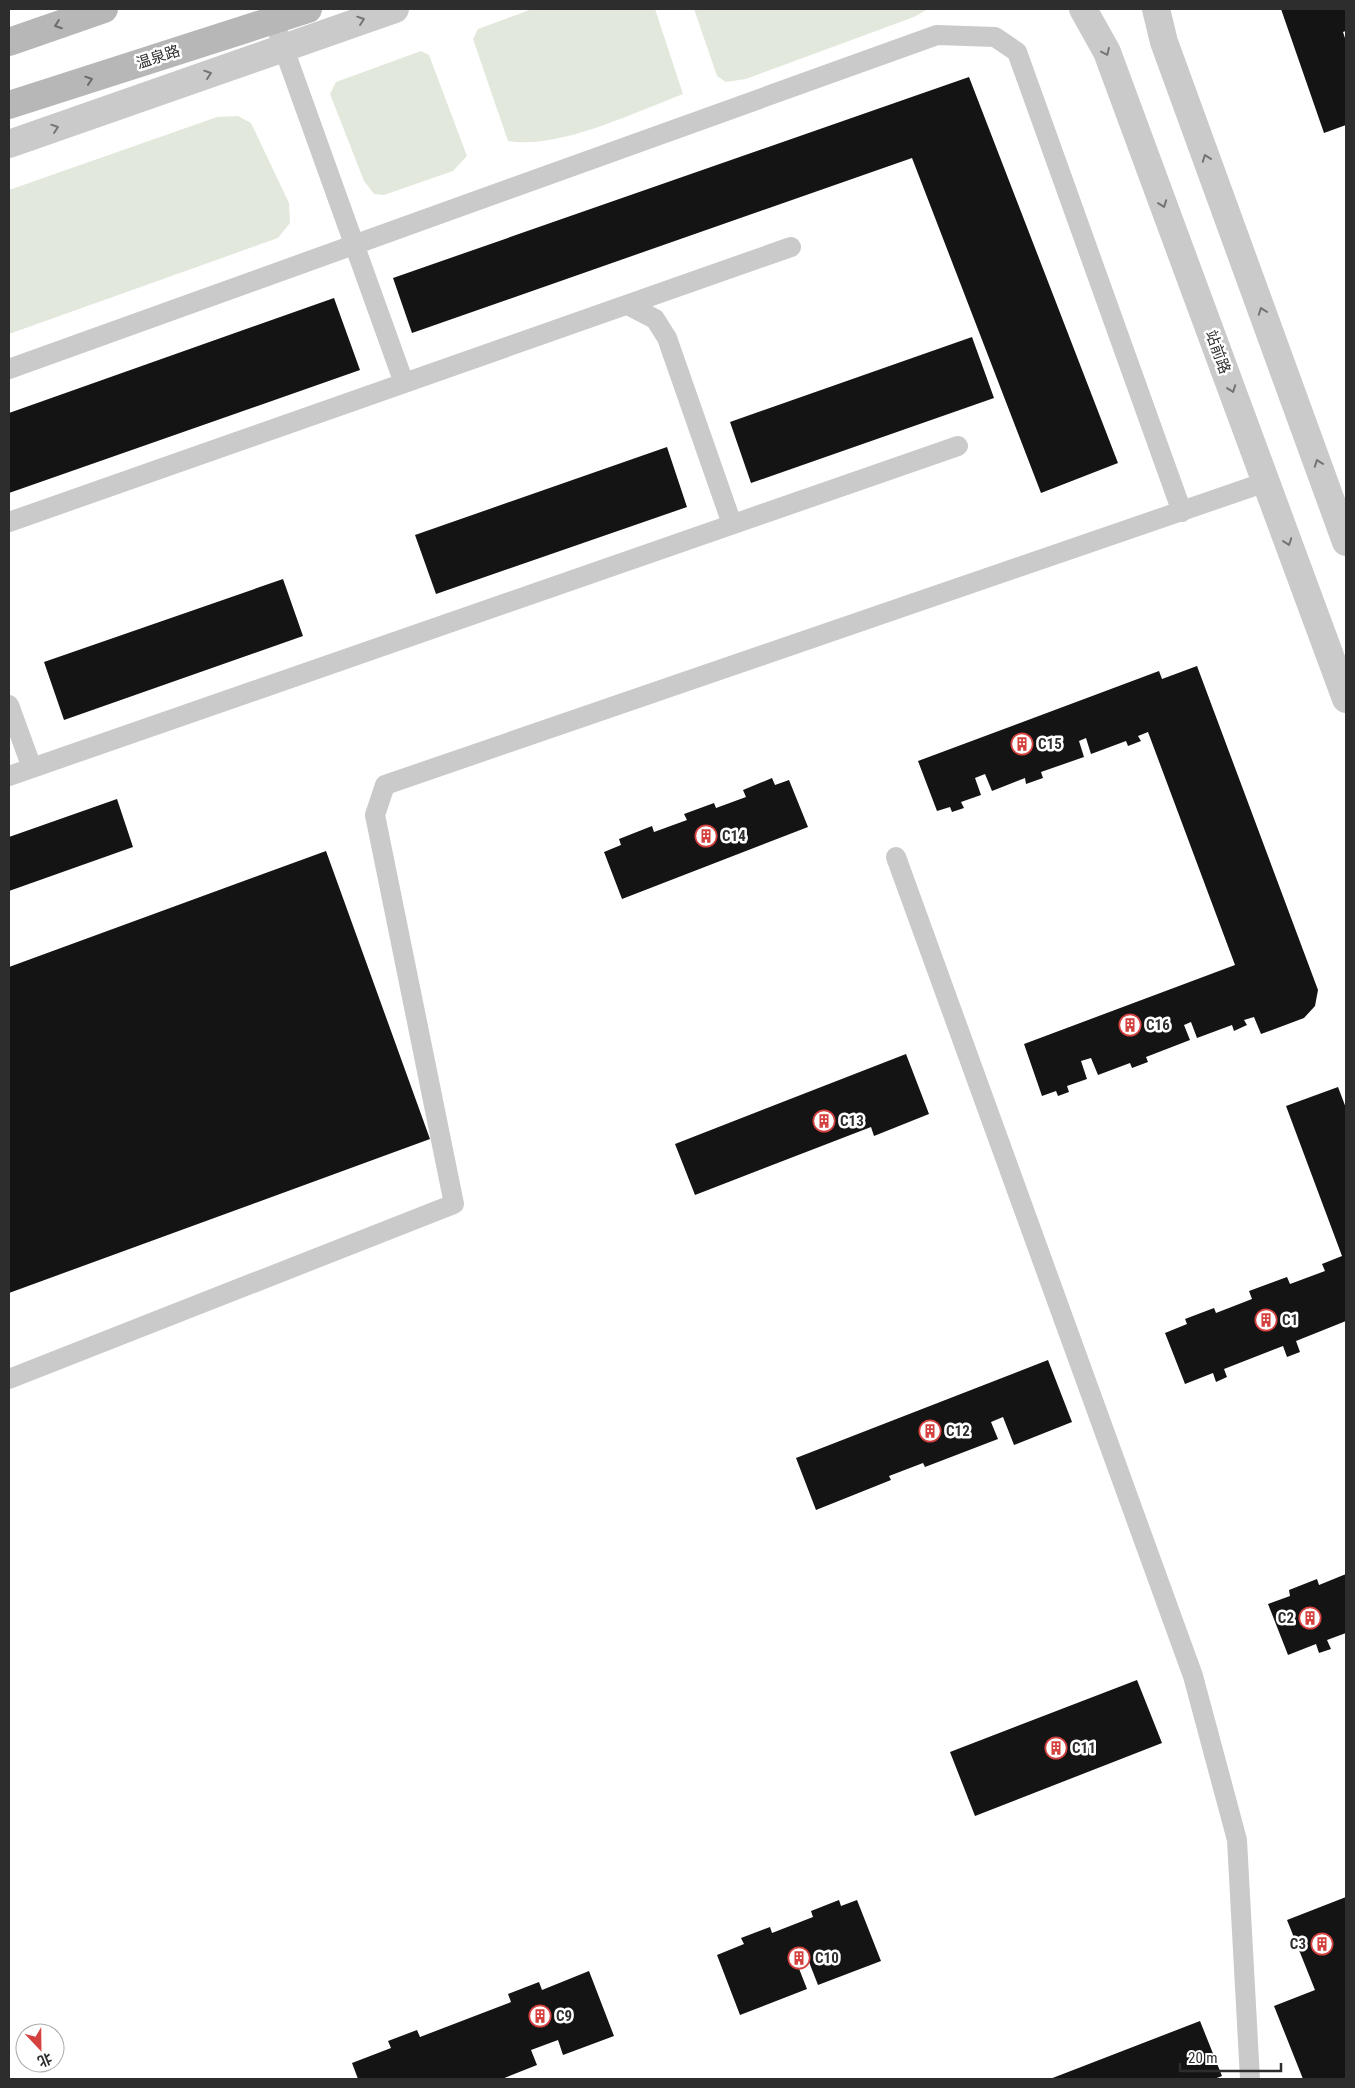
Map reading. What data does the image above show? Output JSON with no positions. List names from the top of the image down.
{
  "streets": {
    "main road": ["温泉路"],
    "street": ["站前路"]
  },
  "places": {
    "building": [
      "C15",
      "C14",
      "C16",
      "C13",
      "C1",
      "C12",
      "C2",
      "C11",
      "C3",
      "C10",
      "C9"
    ]
  },
  "scale_bar": "20 m",
  "north": "bottom"
}
